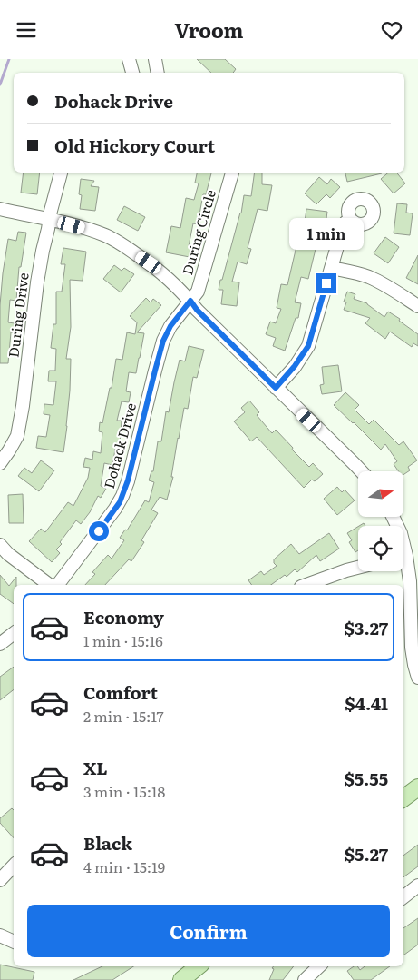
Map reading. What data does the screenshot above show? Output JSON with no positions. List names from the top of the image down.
{
  "streets": {
    "street": ["During Circle", "During Drive", "Dohack Drive"]
  },
  "crossings": [
    ["During Circle", "Dohack Drive"]
  ],
  "north": "right",
  "page": {
    "header": "Vroom",
    "banner": ["Dohack Drive", "Old Hickory Court"],
    "bubble": "1 min",
    "list": [
      {
        "name": "Economy",
        "note": "1 min · 15:16",
        "value": "$3.27"
      },
      {
        "name": "Comfort",
        "note": "2 min · 15:17",
        "value": "$4.41"
      },
      {
        "name": "XL",
        "note": "3 min · 15:18",
        "value": "$5.55"
      },
      {
        "name": "Black",
        "note": "4 min · 15:19",
        "value": "$5.27"
      }
    ],
    "buttons": "Confirm"
  }
}
